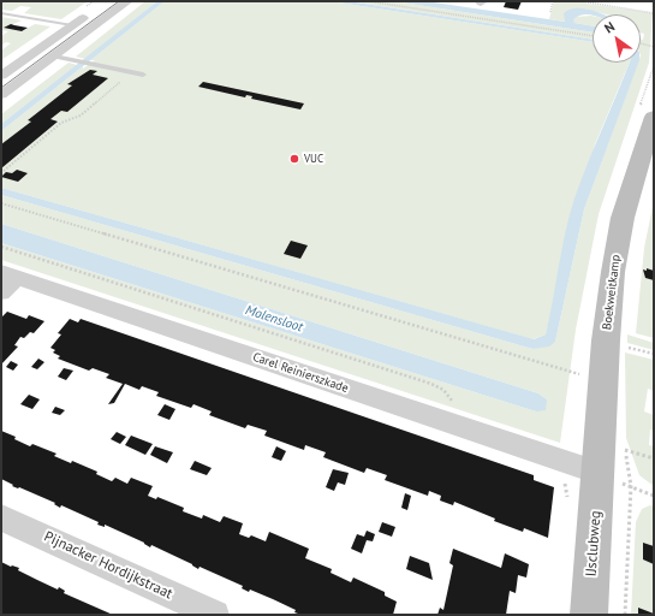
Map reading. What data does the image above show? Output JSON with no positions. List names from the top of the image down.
{
  "streets": {
    "street": [
      "Boekweitkamp",
      "Carel Reinierszkade",
      "IJsclubweg",
      "Pijnacker Hordijkstraat"
    ]
  },
  "crossings": [
    ["Boekweitkamp", "Carel Reinierszkade"],
    ["Boekweitkamp", "IJsclubweg"],
    ["Carel Reinierszkade", "IJsclubweg"]
  ],
  "water": ["Molensloot"],
  "places": ["VUC"],
  "north": "top left"
}
